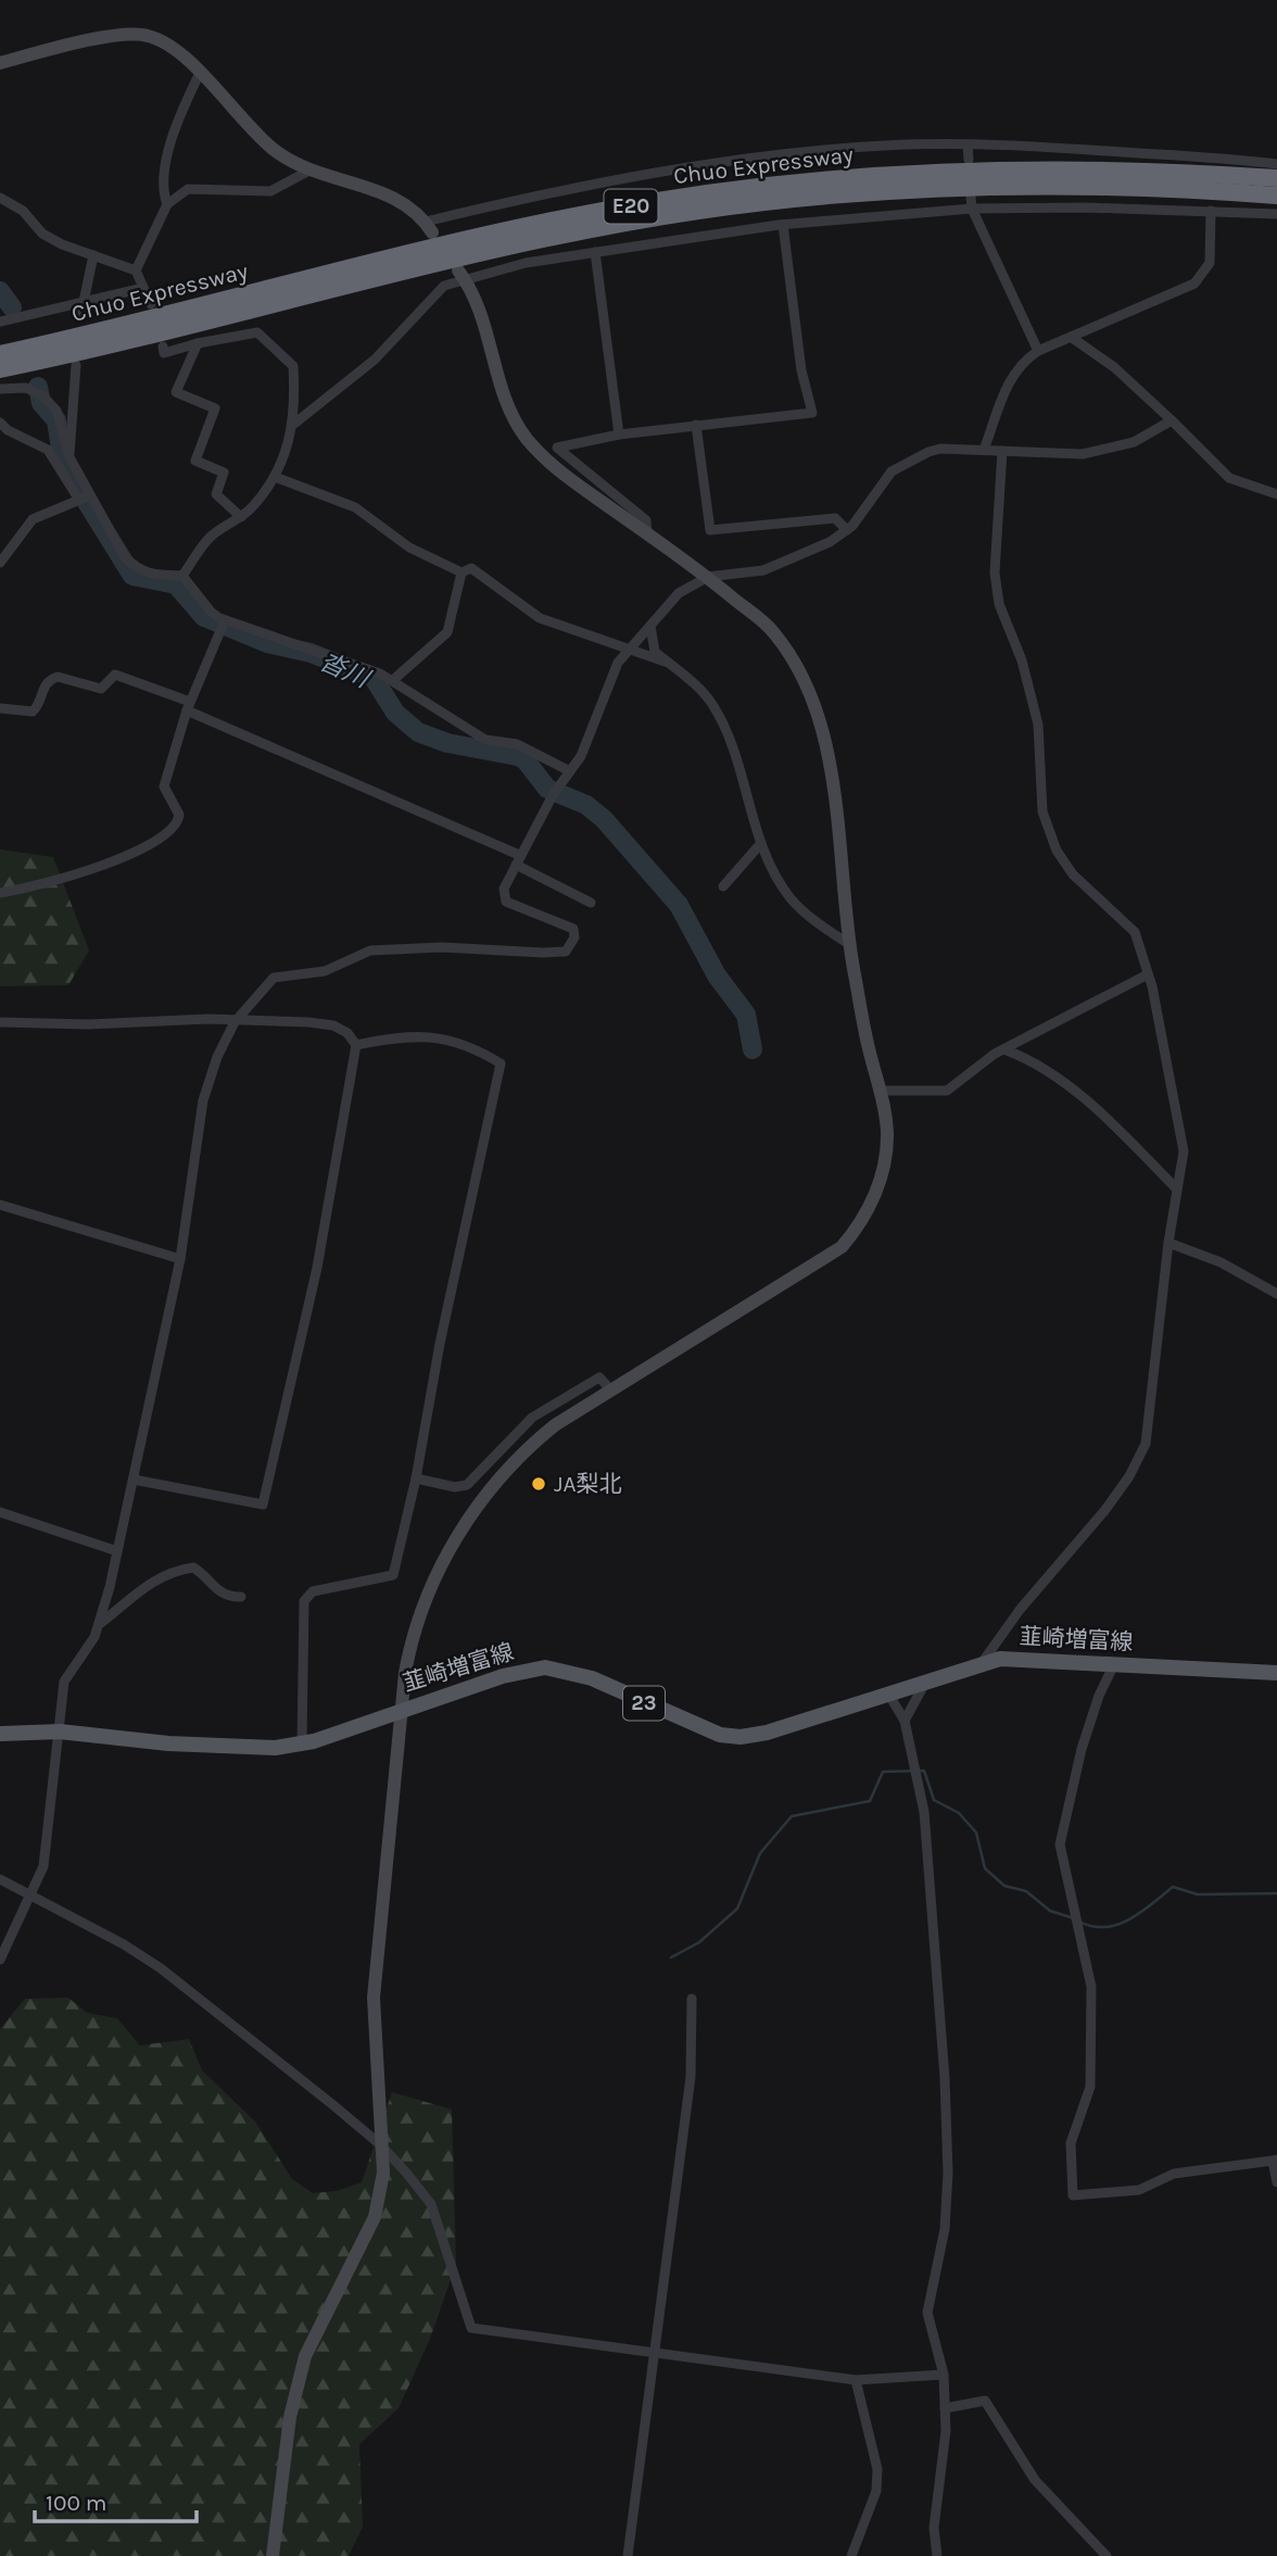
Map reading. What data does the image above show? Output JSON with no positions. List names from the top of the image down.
{
  "streets": {
    "highway": ["Chuo Expressway", "E20"],
    "main road": ["韮崎増富線", "23"]
  },
  "water": ["沓川"],
  "places": ["JA梨北"],
  "scale_bar": "100 m"
}
